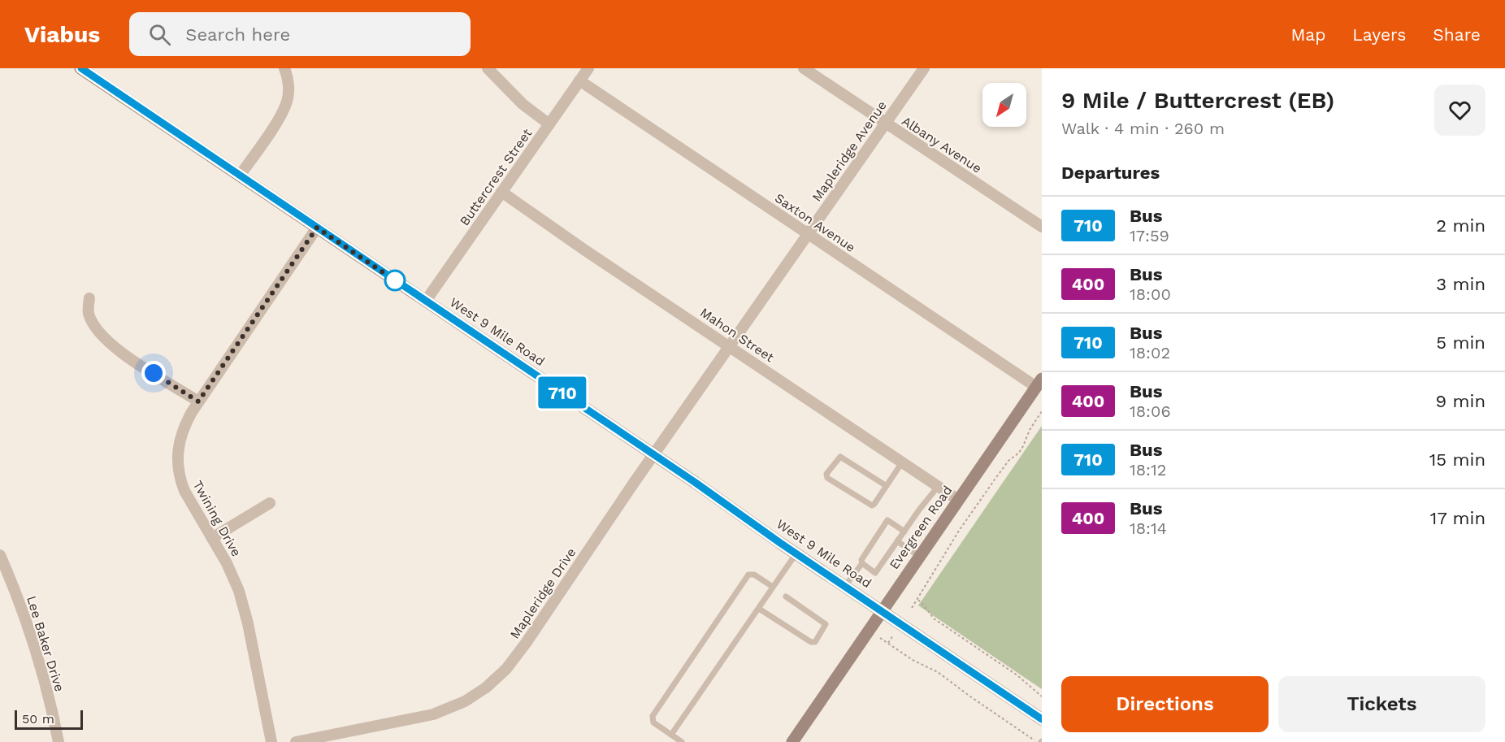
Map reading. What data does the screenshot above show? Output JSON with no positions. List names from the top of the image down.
{
  "streets": {
    "main road": ["West 9 Mile Road", "Evergreen Road"],
    "street": [
      "Albany Avenue",
      "Mapleridge Avenue",
      "Buttercrest Street",
      "Saxton Avenue",
      "Mahon Street",
      "Twining Drive",
      "Mapleridge Drive",
      "Lee Baker Drive"
    ]
  },
  "crossings": [
    ["Albany Avenue", "Mapleridge Avenue"],
    ["Mapleridge Avenue", "Saxton Avenue"],
    ["Mapleridge Avenue", "Mahon Street"],
    ["Mapleridge Avenue", "Mapleridge Drive"],
    ["Buttercrest Street", "Saxton Avenue"],
    ["Buttercrest Street", "West 9 Mile Road"],
    ["Buttercrest Street", "Mahon Street"],
    ["Saxton Avenue", "Evergreen Road"],
    ["West 9 Mile Road", "Twining Drive"],
    ["West 9 Mile Road", "Evergreen Road"],
    ["West 9 Mile Road", "Mapleridge Drive"],
    ["Mahon Street", "Evergreen Road"],
    ["Mahon Street", "Mapleridge Drive"]
  ],
  "lines": ["bus line 710"],
  "scale_bar": "50 m",
  "north": "bottom left",
  "page": {
    "header": "Viabus",
    "search": "Search here",
    "nav": ["Map", "Layers", "Share"],
    "on_map": "710",
    "heading": [
      ["9 Mile / Buttercrest (EB)", "Walk · 4 min · 260 m"],
      "Departures"
    ],
    "list": [
      {
        "mark": "710",
        "name": "Bus",
        "note": "17:59",
        "value": "2 min"
      },
      {
        "mark": "400",
        "name": "Bus",
        "note": "18:00",
        "value": "3 min"
      },
      {
        "mark": "710",
        "name": "Bus",
        "note": "18:02",
        "value": "5 min"
      },
      {
        "mark": "400",
        "name": "Bus",
        "note": "18:06",
        "value": "9 min"
      },
      {
        "mark": "710",
        "name": "Bus",
        "note": "18:12",
        "value": "15 min"
      },
      {
        "mark": "400",
        "name": "Bus",
        "note": "18:14",
        "value": "17 min"
      }
    ],
    "buttons": ["Directions", "Tickets"],
    "scale": "50 m"
  }
}
